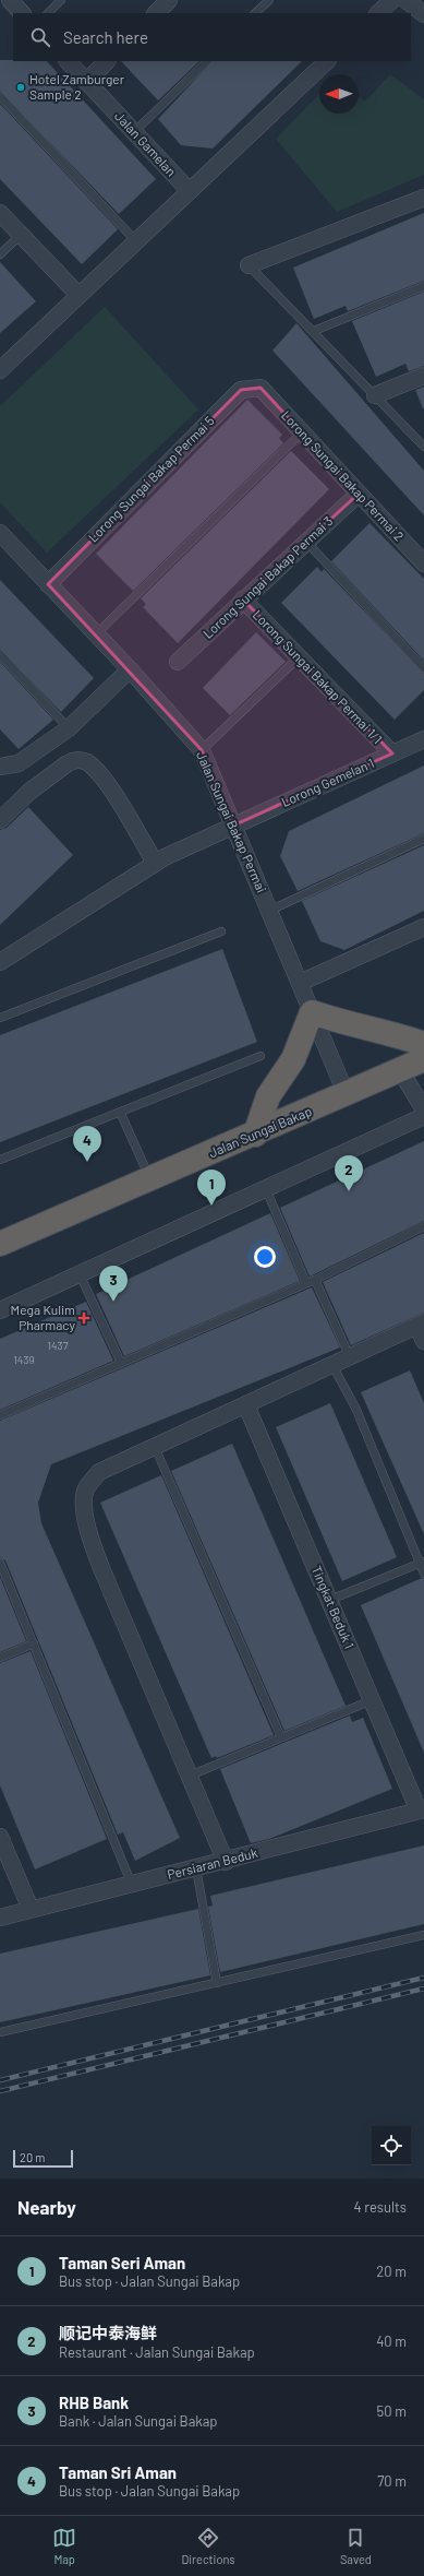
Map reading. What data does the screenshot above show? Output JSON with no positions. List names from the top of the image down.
{
  "streets": {
    "highway": ["Jalan Sungai Bakap"],
    "street": [
      "Jalan Gamelan",
      "Lorong Sungai Bakap Permai 2",
      "Lorong Sungai Bakap Permai 5",
      "Lorong Sungai Bakap Permai 3",
      "Lorong Sungai Bakap Permai 1/1",
      "Lorong Gemelan 1",
      "Jalan Sungai Bakap Permai",
      "Tingkat Beduk 1",
      "Persiaran Beduk"
    ]
  },
  "crossings": [
    ["Lorong Sungai Bakap Permai 2", "Lorong Sungai Bakap Permai 5"],
    ["Lorong Sungai Bakap Permai 2", "Lorong Sungai Bakap Permai 3"],
    ["Lorong Sungai Bakap Permai 5", "Jalan Sungai Bakap Permai"],
    ["Lorong Sungai Bakap Permai 3", "Lorong Sungai Bakap Permai 1/1"],
    ["Lorong Sungai Bakap Permai 1/1", "Lorong Gemelan 1"],
    ["Lorong Gemelan 1", "Jalan Sungai Bakap Permai"],
    ["Jalan Sungai Bakap Permai", "Jalan Sungai Bakap"],
    ["Tingkat Beduk 1", "Persiaran Beduk"]
  ],
  "places": {
    "other": ["Hotel Zamburger Sample 2"],
    "health": ["Mega Kulim Pharmacy"]
  },
  "house_numbers": ["1437", "1439"],
  "scale_bar": "20 m",
  "north": "left",
  "page": {
    "search": "Search here",
    "pins": [
      "4",
      "2",
      "1",
      "3"
    ],
    "scale": "20 m",
    "heading": ["Nearby", "4 results"],
    "list": [
      {
        "mark": "1",
        "name": "Taman Seri Aman",
        "note": "Bus stop · Jalan Sungai Bakap",
        "value": "20 m"
      },
      {
        "mark": "2",
        "name": "顺记中泰海鲜",
        "note": "Restaurant · Jalan Sungai Bakap",
        "value": "40 m"
      },
      {
        "mark": "3",
        "name": "RHB Bank",
        "note": "Bank · Jalan Sungai Bakap",
        "value": "50 m"
      },
      {
        "mark": "4",
        "name": "Taman Sri Aman",
        "note": "Bus stop · Jalan Sungai Bakap",
        "value": "70 m"
      }
    ],
    "nav": ["Map", "Directions", "Saved"]
  }
}
